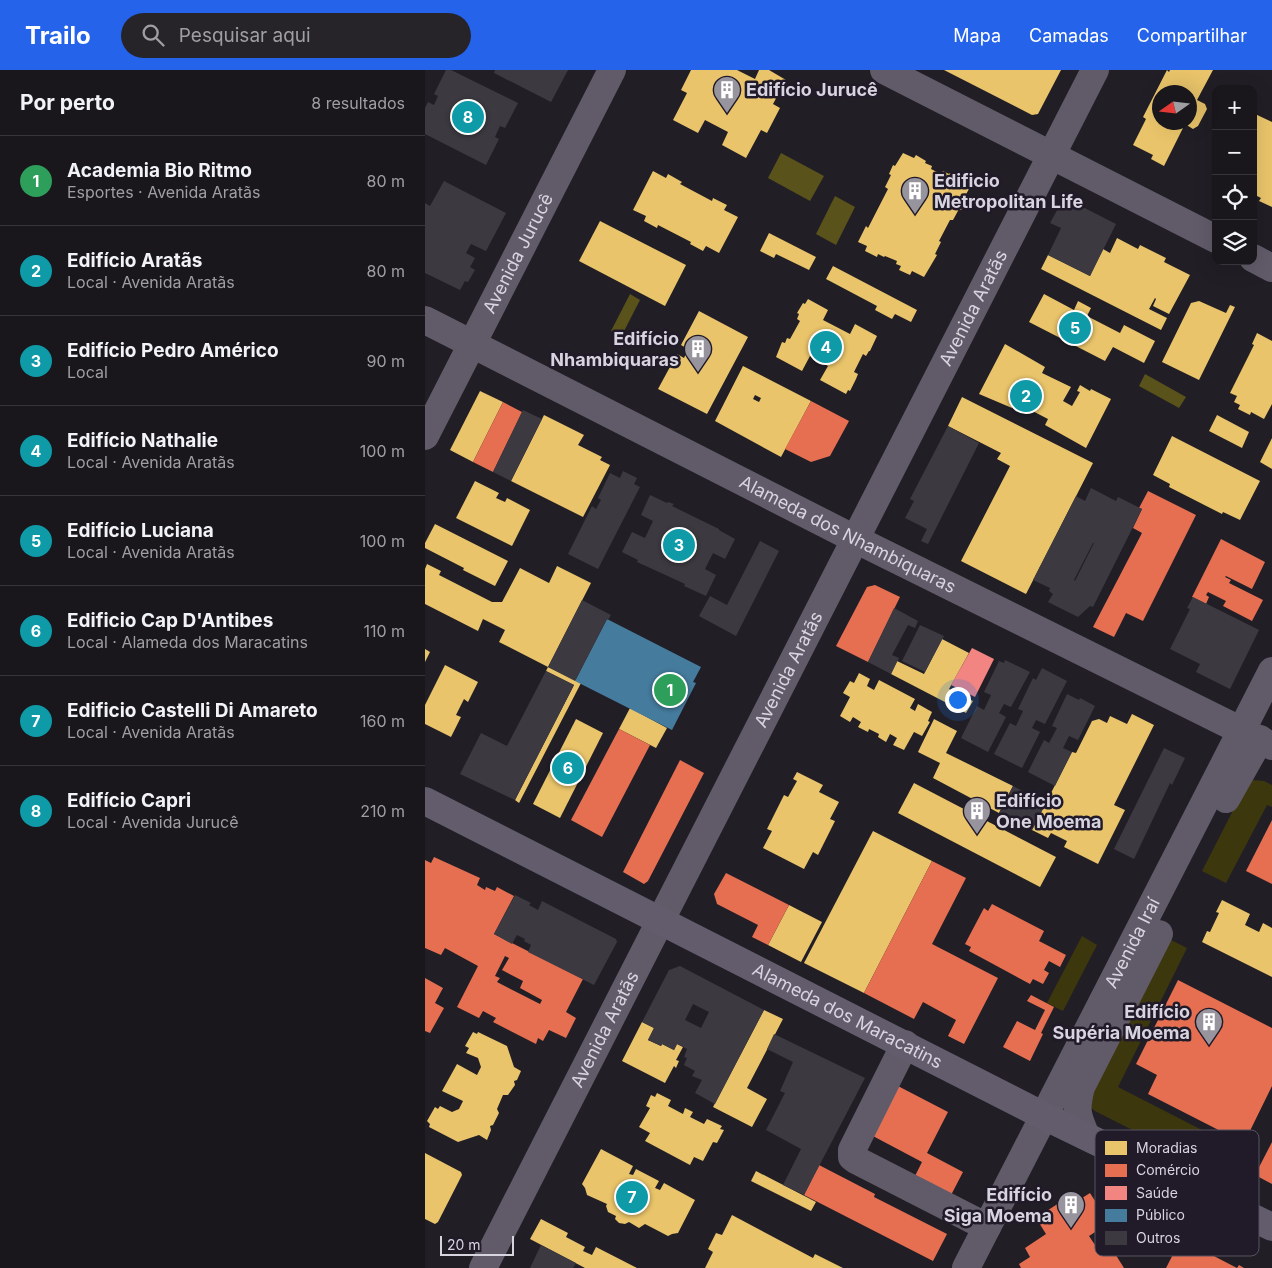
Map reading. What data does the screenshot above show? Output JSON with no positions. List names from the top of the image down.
{
  "streets": {
    "main road": ["Alameda dos Maracatins"],
    "street": [
      "Avenida Jurucê",
      "Avenida Aratãs",
      "Alameda dos Nhambiquaras",
      "Avenida Iraí"
    ]
  },
  "crossings": [
    ["Avenida Jurucê", "Alameda dos Nhambiquaras"],
    ["Avenida Aratãs", "Alameda dos Nhambiquaras"],
    ["Avenida Aratãs", "Alameda dos Maracatins"],
    ["Alameda dos Nhambiquaras", "Avenida Iraí"],
    ["Avenida Iraí", "Alameda dos Maracatins"]
  ],
  "places": {
    "building": [
      "Edifício Jurucê",
      "Edificio Metropolitan Life",
      "Edifício Nhambiquaras",
      "Edifício One Moema",
      "Edifício Supéria Moema",
      "Edifício Siga Moema"
    ]
  },
  "legend": [
    "Moradias",
    "Comércio",
    "Saúde",
    "Público",
    "Outros"
  ],
  "scale_bar": "20 m",
  "north": "left",
  "page": {
    "header": "Trailo",
    "search": "Pesquisar aqui",
    "nav": ["Mapa", "Camadas", "Compartilhar"],
    "heading": ["Por perto", "8 resultados"],
    "map_buttons": ["+", "−"],
    "pins": [
      "8",
      "5",
      "4",
      "2",
      "3",
      "1",
      "6",
      "7"
    ],
    "list": [
      {
        "mark": "1",
        "name": "Academia Bio Ritmo",
        "note": "Esportes · Avenida Aratãs",
        "value": "80 m"
      },
      {
        "mark": "2",
        "name": "Edifício Aratãs",
        "note": "Local · Avenida Aratãs",
        "value": "80 m"
      },
      {
        "mark": "3",
        "name": "Edifício Pedro Américo",
        "note": "Local",
        "value": "90 m"
      },
      {
        "mark": "4",
        "name": "Edifício Nathalie",
        "note": "Local · Avenida Aratãs",
        "value": "100 m"
      },
      {
        "mark": "5",
        "name": "Edifício Luciana",
        "note": "Local · Avenida Aratãs",
        "value": "100 m"
      },
      {
        "mark": "6",
        "name": "Edificio Cap D'Antibes",
        "note": "Local · Alameda dos Maracatins",
        "value": "110 m"
      },
      {
        "mark": "7",
        "name": "Edificio Castelli Di Amareto",
        "note": "Local · Avenida Aratãs",
        "value": "160 m"
      },
      {
        "mark": "8",
        "name": "Edifício Capri",
        "note": "Local · Avenida Jurucê",
        "value": "210 m"
      }
    ],
    "scale": "20 m"
  }
}
